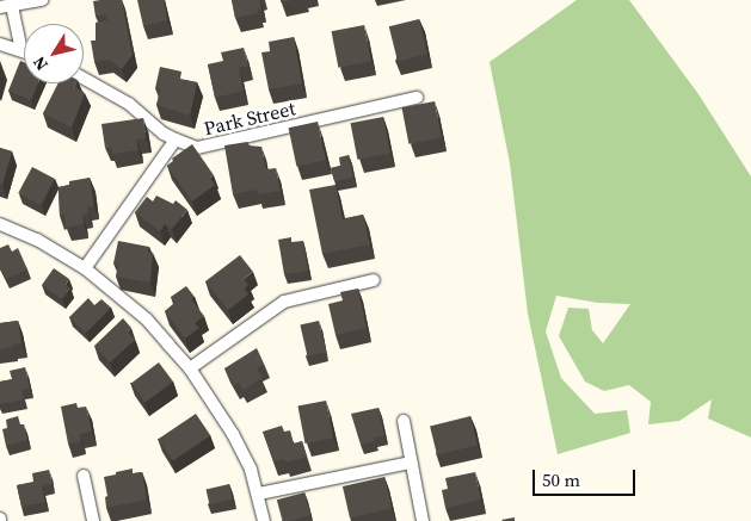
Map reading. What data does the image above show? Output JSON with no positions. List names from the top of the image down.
{
  "streets": {
    "street": ["Park Street"]
  },
  "scale_bar": "50 m",
  "north": "bottom left"
}
